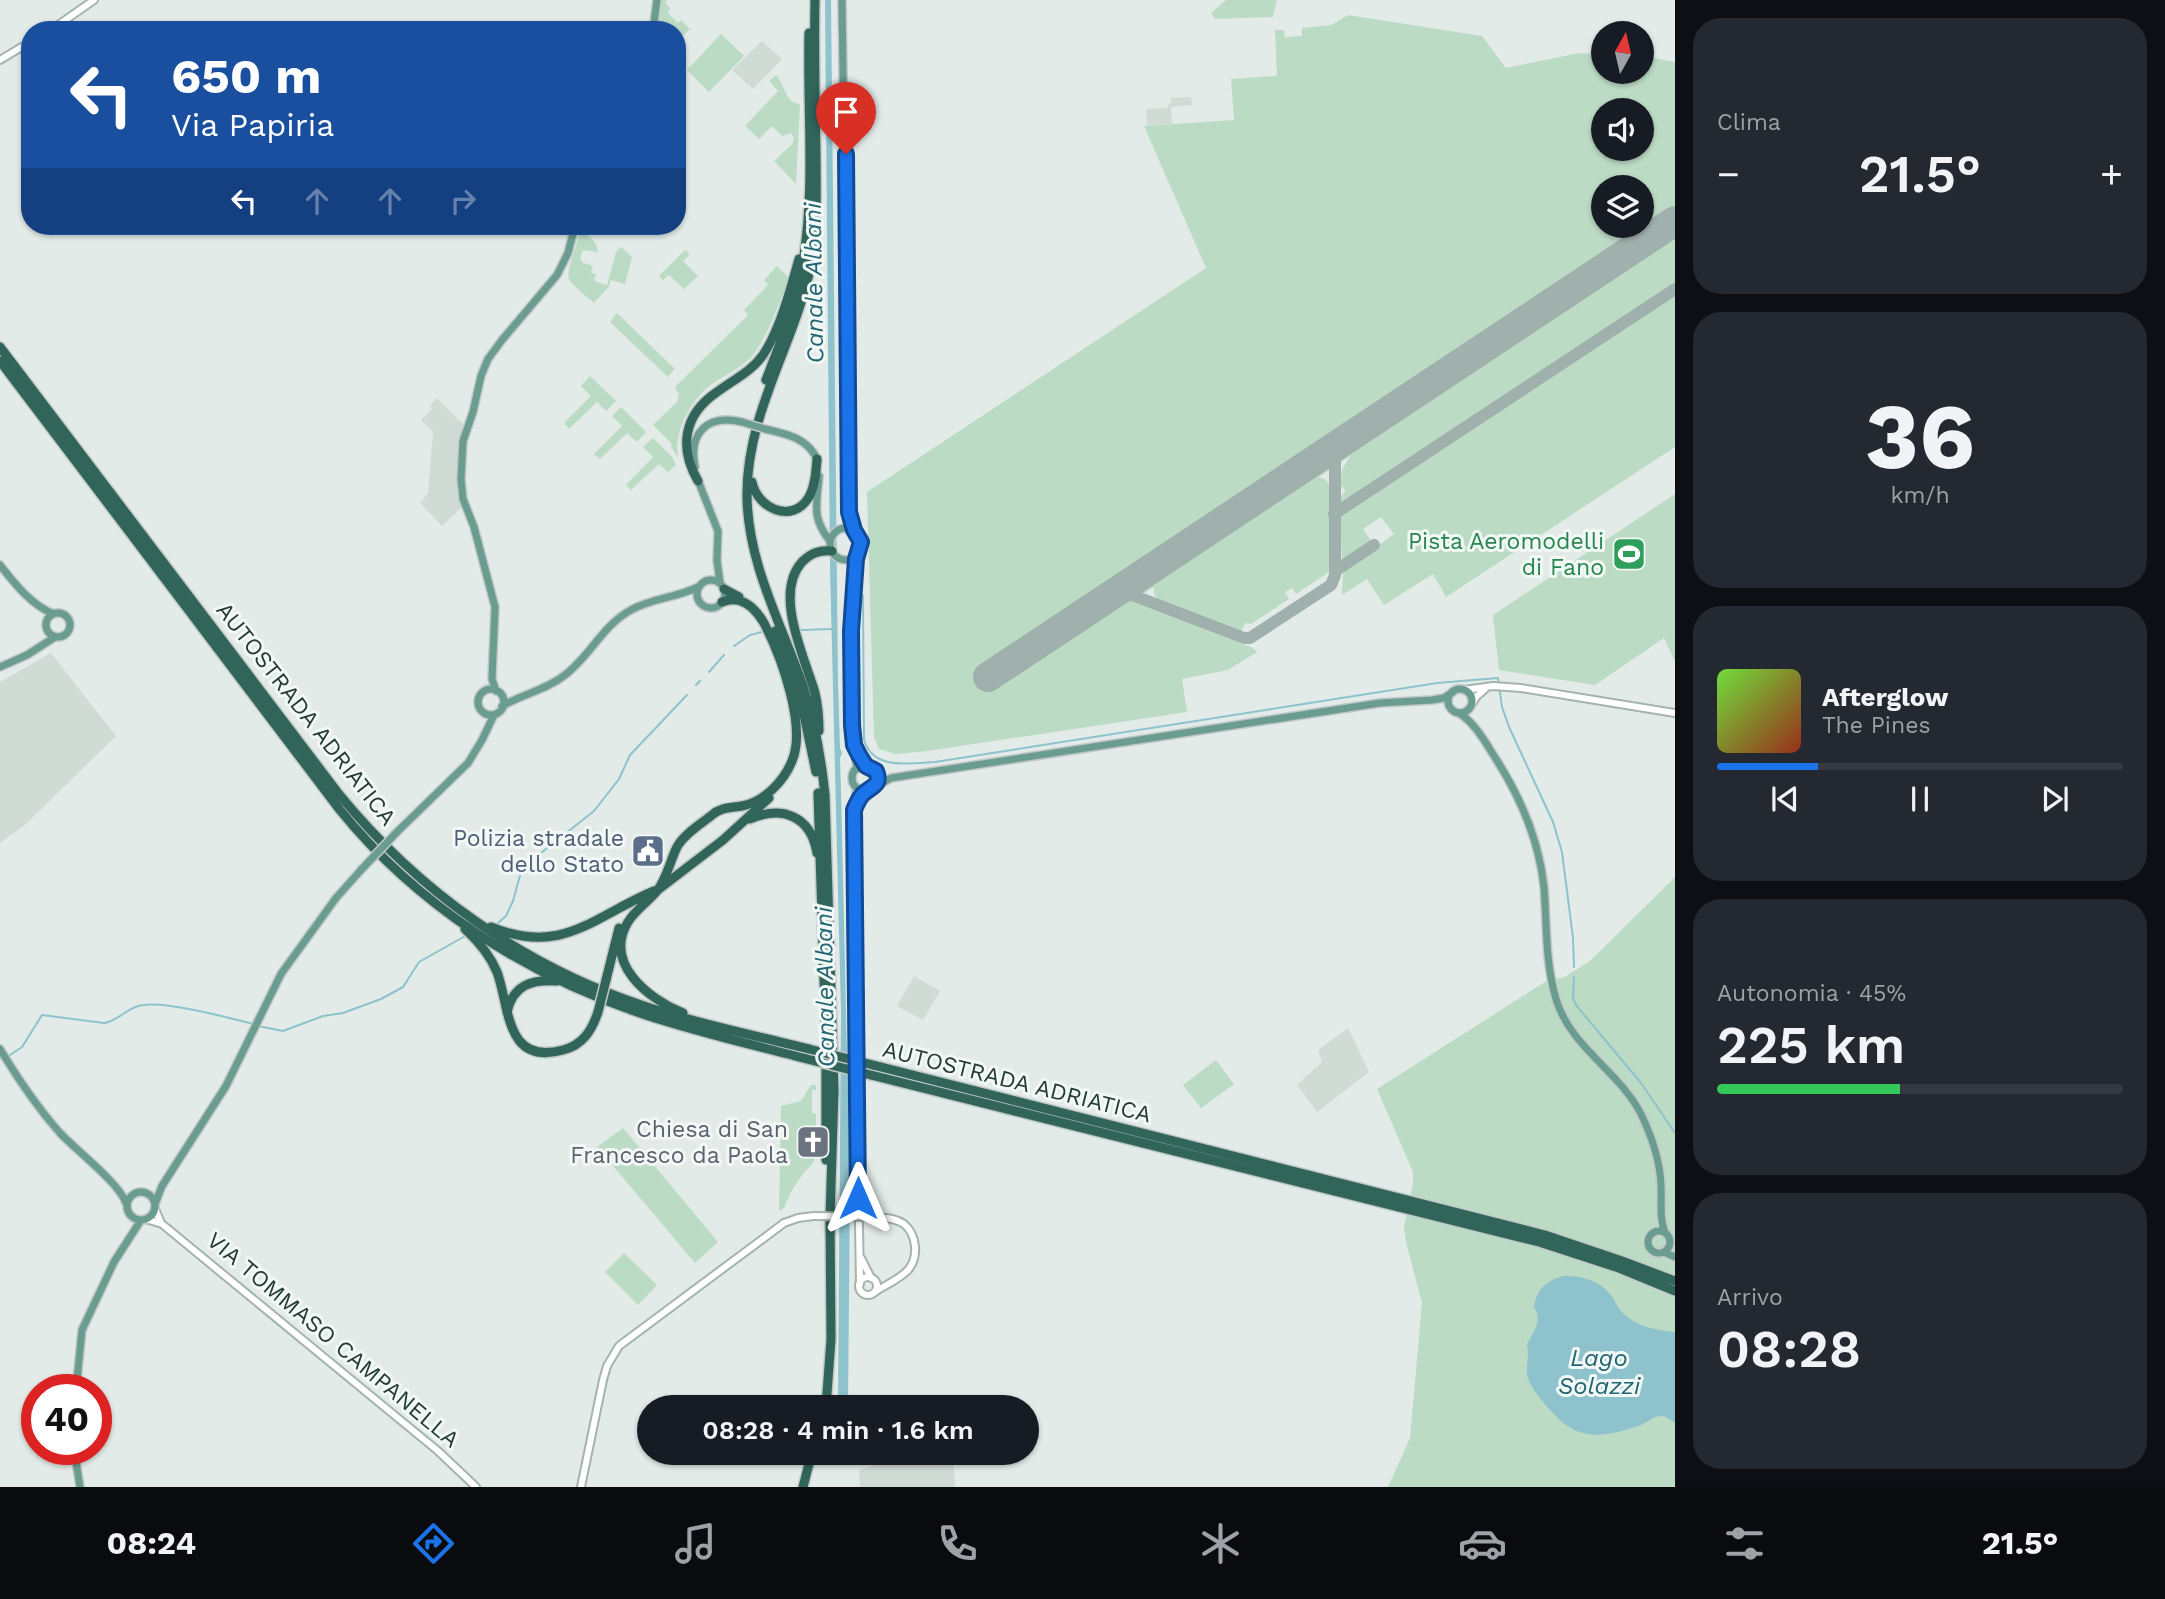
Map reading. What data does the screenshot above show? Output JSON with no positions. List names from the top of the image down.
{
  "streets": {
    "highway": ["AUTOSTRADA ADRIATICA"],
    "street": ["VIA TOMMASO CAMPANELLA"]
  },
  "water": ["Canale Albani", "Lago Solazzi"],
  "places": {
    "sports": ["Pista Aeromodelli di Fano"],
    "public building": ["Polizia stradale dello Stato"],
    "church": ["Chiesa di San Francesco da Paola"]
  },
  "north": "top",
  "page": {
    "tile": [
      "Clima",
      ["36", "km/h"],
      ["Autonomia · 45%", "225 km"],
      ["Arrivo", "08:28"]
    ],
    "turn": ["650 m", "Via Papiria"],
    "heat": ["−", "21.5°", "+"],
    "song": ["Afterglow", "The Pines"],
    "limit": "40",
    "trip": "08:28 · 4 min · 1.6 km",
    "tabs": ["08:24", "21.5°"]
  }
}
